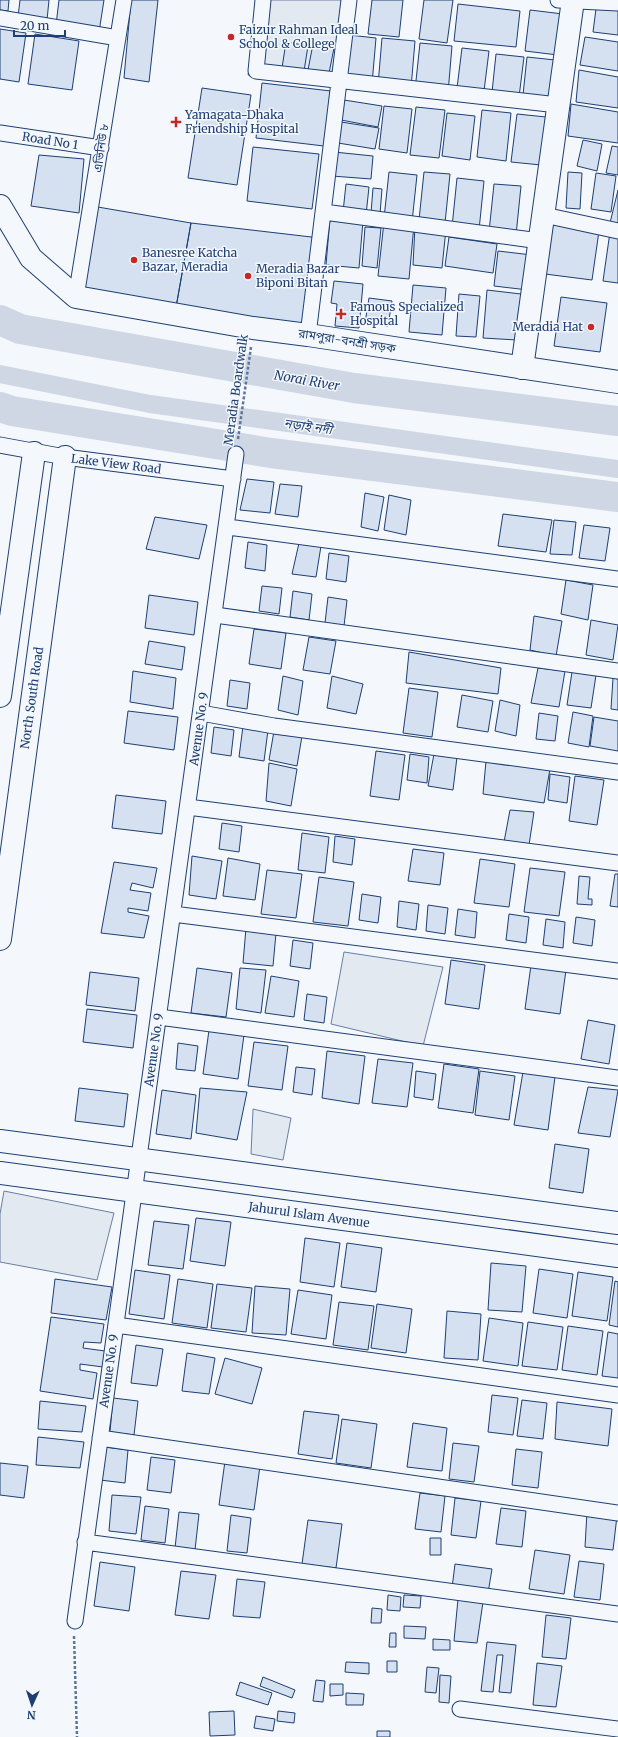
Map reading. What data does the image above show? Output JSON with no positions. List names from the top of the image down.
{
  "streets": {
    "street": [
      "Road No 1",
      "এভিনিউ ৮",
      "রামপুরা-বনশ্রী সড়ক",
      "Lake View Road",
      "North South Road",
      "Avenue No. 9",
      "Jahurul Islam Avenue"
    ],
    "path": ["Meradia Boardwalk"]
  },
  "crossings": [
    ["Road No 1", "এভিনিউ ৮"],
    ["এভিনিউ ৮", "রামপুরা-বনশ্রী সড়ক"],
    ["রামপুরা-বনশ্রী সড়ক", "Meradia Boardwalk"],
    ["Meradia Boardwalk", "Avenue No. 9"],
    ["Lake View Road", "North South Road"],
    ["Lake View Road", "Avenue No. 9"],
    ["Avenue No. 9", "Jahurul Islam Avenue"]
  ],
  "water": ["Norai River", "নড়াই নদী"],
  "places": {
    "other": [
      "Faizur Rahman Ideal School & College",
      "Banesree Katcha Bazar, Meradia",
      "Meradia Bazar Biponi Bitan",
      "Meradia Hat"
    ],
    "health": ["Yamagata-Dhaka Friendship Hospital", "Famous Specialized Hospital"]
  },
  "scale_bar": "20 m",
  "north": "bottom"
}
